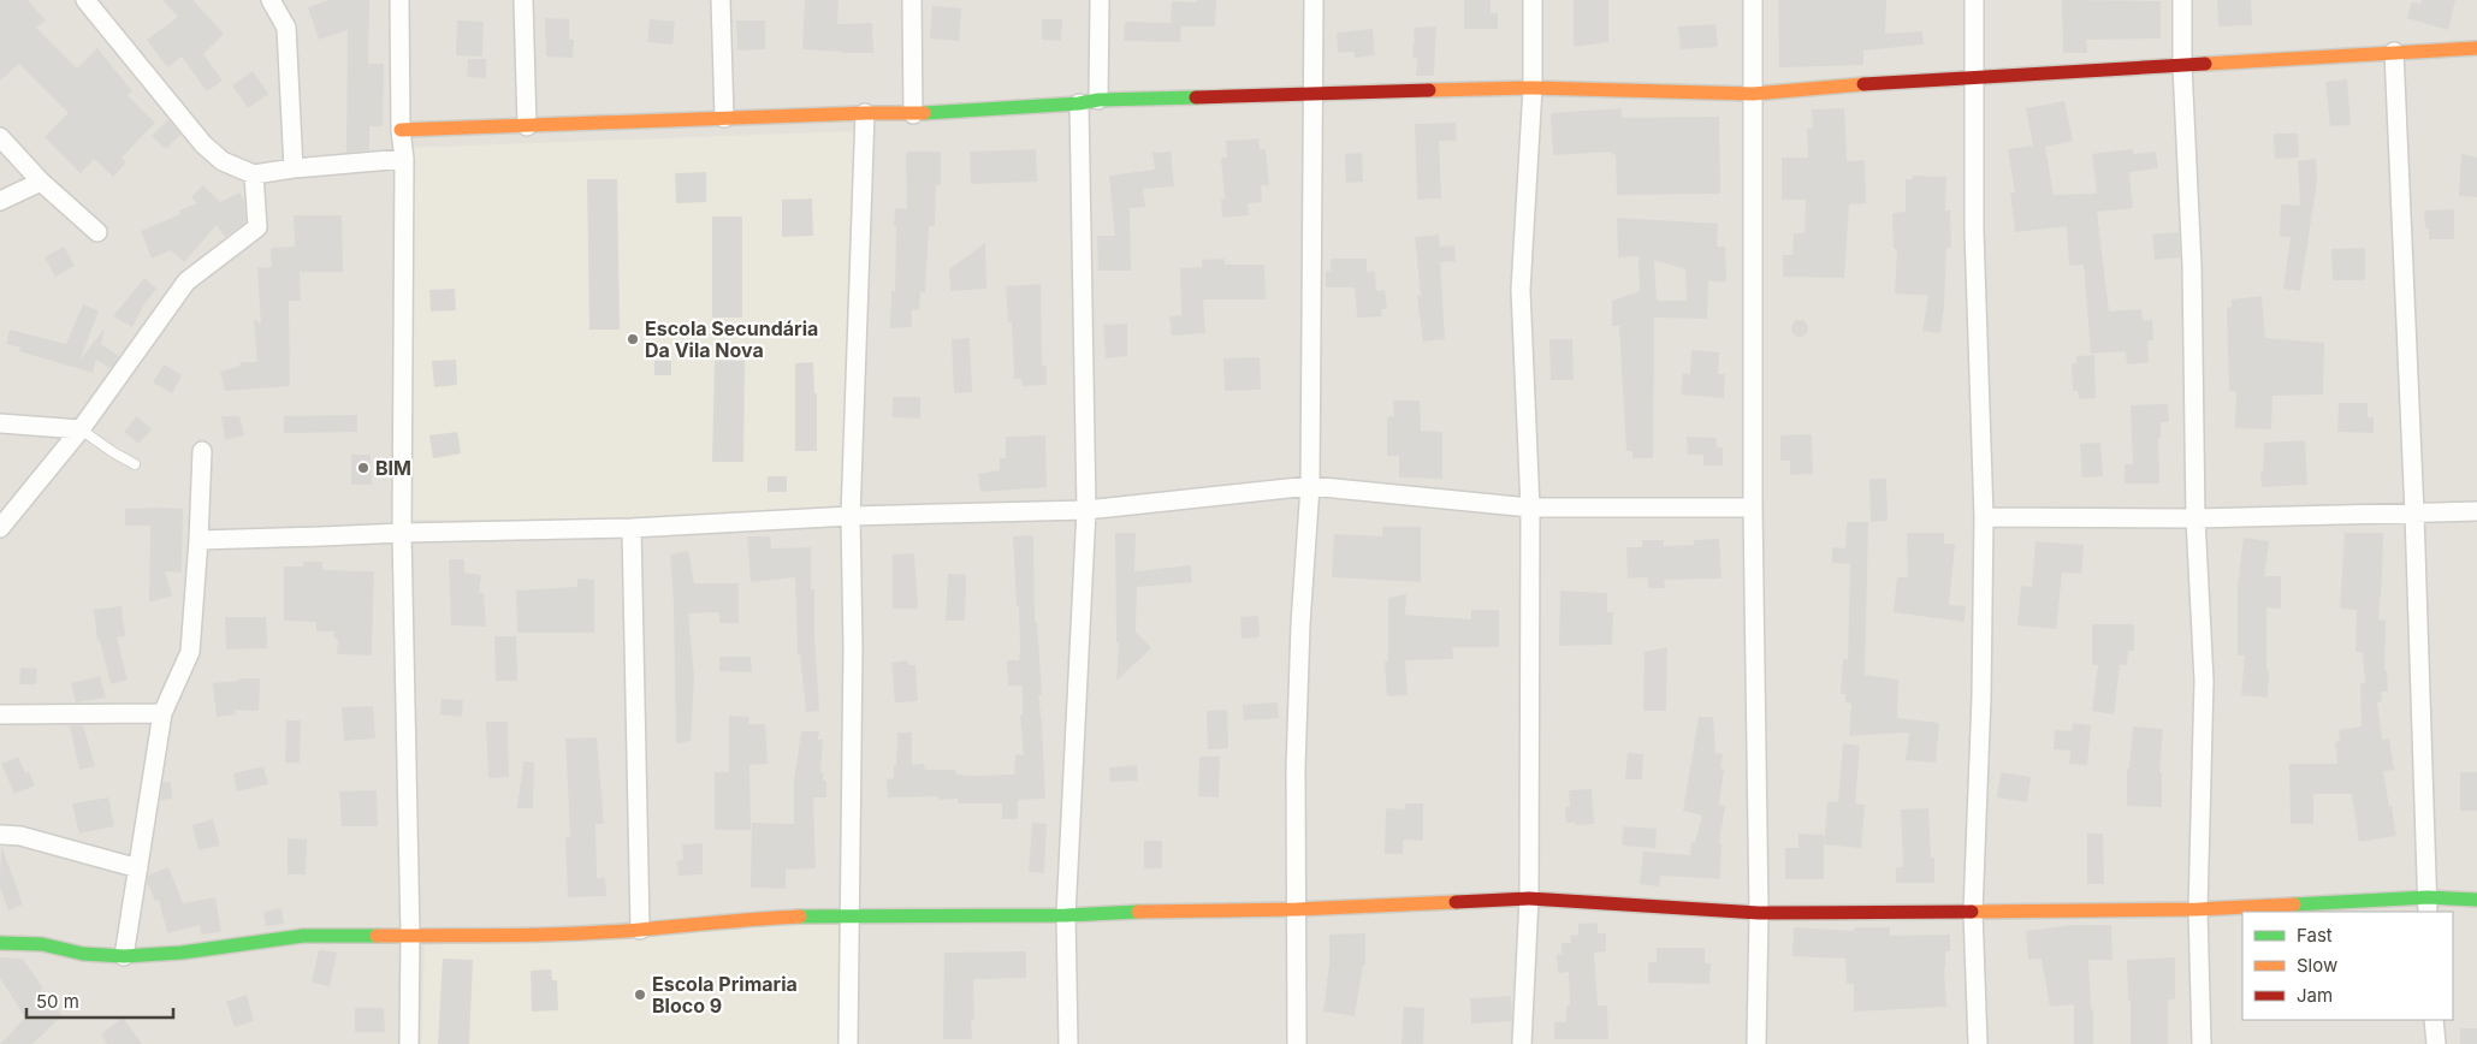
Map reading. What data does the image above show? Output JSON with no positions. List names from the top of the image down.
{
  "places": ["Escola Secundária Da Vila Nova", "BIM", "Escola Primaria Bloco 9"],
  "legend": ["Fast", "Slow", "Jam"],
  "scale_bar": "50 m"
}
